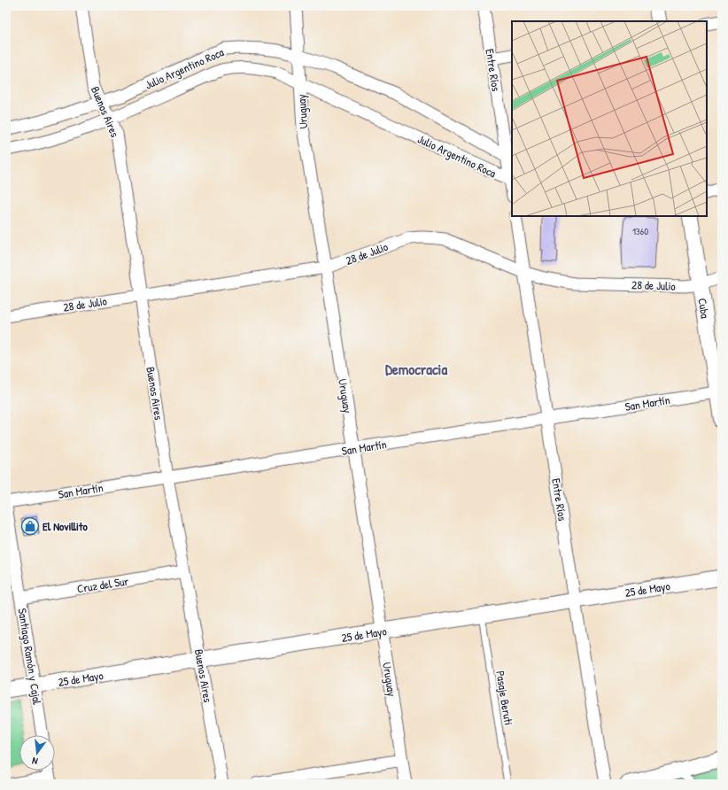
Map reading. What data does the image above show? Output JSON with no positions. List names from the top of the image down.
{
  "streets": {
    "street": [
      "Julio Argentino Roca",
      "Entre Ríos",
      "Buenos Aires",
      "Uruguay",
      "28 de Julio",
      "Cuba",
      "San Martín",
      "Cruz del Sur",
      "25 de Mayo",
      "Santiago Ramón y Cajal"
    ],
    "lane": ["Pasaje Beruti"]
  },
  "crossings": [
    ["Julio Argentino Roca", "Entre Ríos"],
    ["Julio Argentino Roca", "Buenos Aires"],
    ["Julio Argentino Roca", "Uruguay"],
    ["Entre Ríos", "28 de Julio"],
    ["Entre Ríos", "San Martín"],
    ["Entre Ríos", "25 de Mayo"],
    ["Buenos Aires", "28 de Julio"],
    ["Buenos Aires", "San Martín"],
    ["Buenos Aires", "Cruz del Sur"],
    ["Buenos Aires", "25 de Mayo"],
    ["Uruguay", "28 de Julio"],
    ["Uruguay", "San Martín"],
    ["Uruguay", "25 de Mayo"],
    ["28 de Julio", "Cuba"],
    ["Cuba", "San Martín"],
    ["Cruz del Sur", "Santiago Ramón y Cajal"],
    ["25 de Mayo", "Santiago Ramón y Cajal"],
    ["25 de Mayo", "Pasaje Beruti"]
  ],
  "districts": ["Democracia"],
  "places": {
    "shop": ["El Novillito"]
  },
  "house_numbers": ["1360"],
  "north": "bottom"
}
